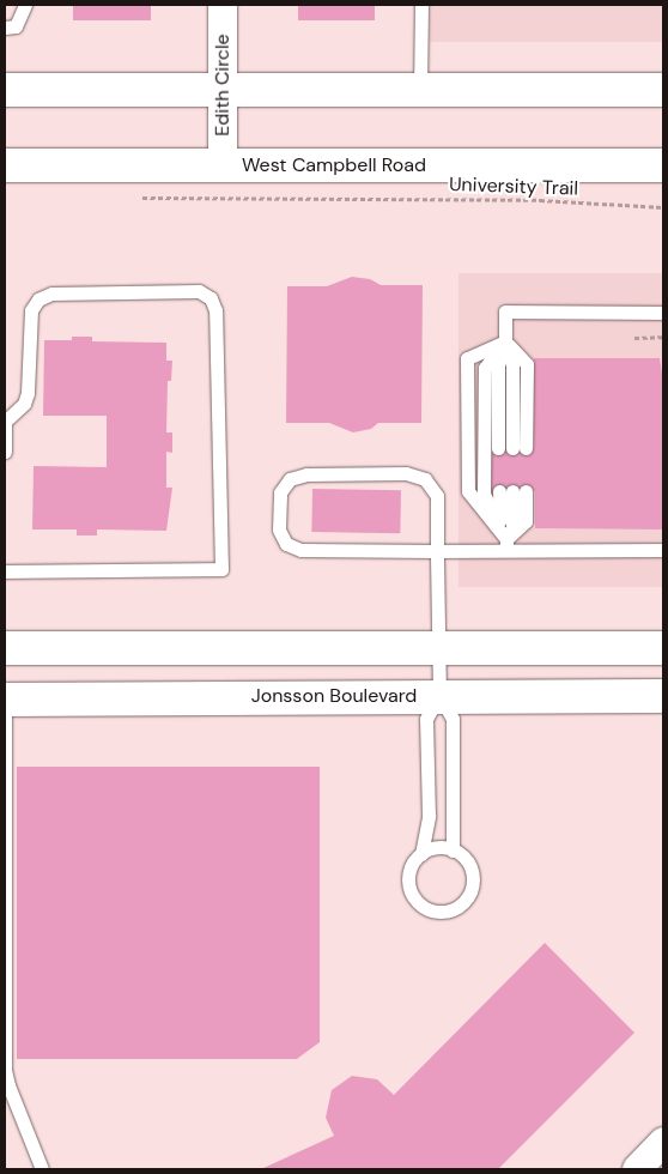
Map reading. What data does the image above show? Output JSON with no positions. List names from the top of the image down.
{
  "streets": {
    "main road": ["West Campbell Road", "Jonsson Boulevard"],
    "street": ["Edith Circle"],
    "path": ["University Trail"]
  },
  "crossings": [
    ["Edith Circle", "West Campbell Road"]
  ]
}
